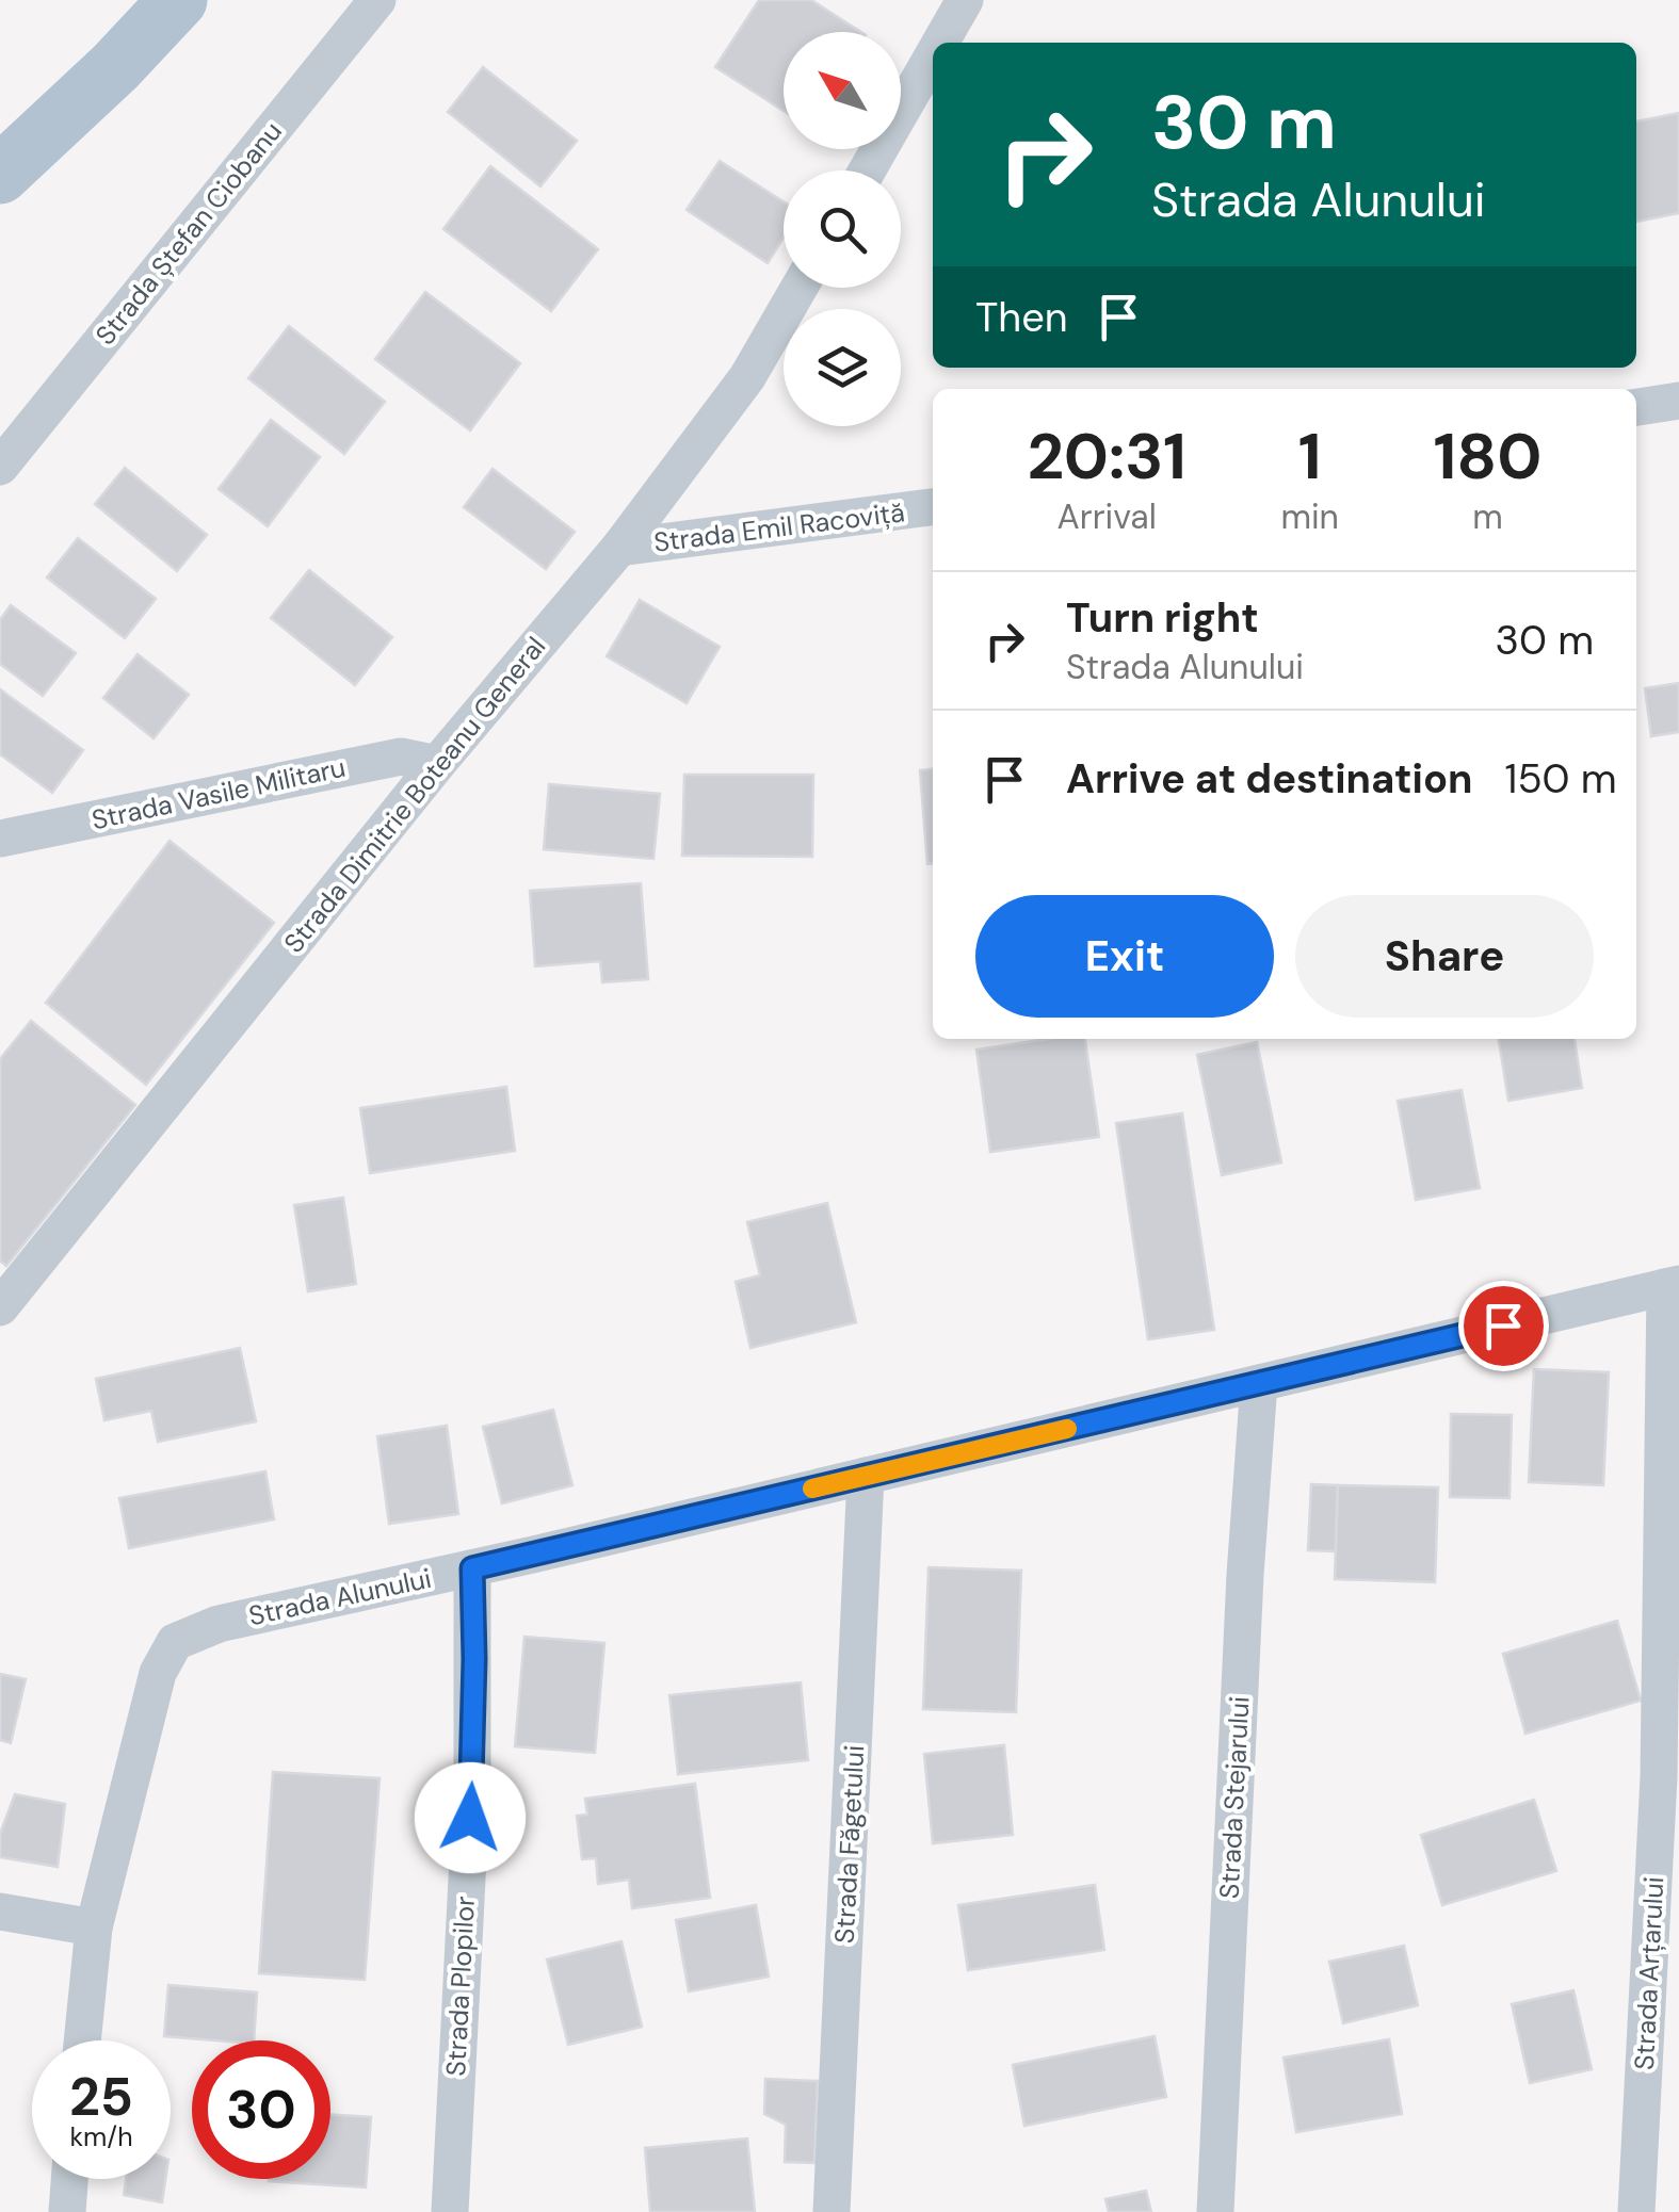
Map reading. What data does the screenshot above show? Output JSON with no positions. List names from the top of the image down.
{
  "streets": {
    "street": [
      "Strada Ștefan Ciobanu",
      "Strada Emil Racoviță",
      "Strada Vasile Militaru",
      "Strada Dimitrie Boteanu General",
      "Strada Alunului",
      "Strada Stejarului",
      "Strada Făgetului",
      "Strada Arțarului",
      "Strada Plopilor"
    ]
  },
  "crossings": [
    ["Strada Emil Racoviță", "Strada Dimitrie Boteanu General"],
    ["Strada Vasile Militaru", "Strada Dimitrie Boteanu General"],
    ["Strada Alunului", "Strada Stejarului"],
    ["Strada Alunului", "Strada Făgetului"],
    ["Strada Alunului", "Strada Arțarului"],
    ["Strada Alunului", "Strada Plopilor"]
  ],
  "north": "top left",
  "page": {
    "turn": ["30 m", "Strada Alunului"],
    "then": "Then",
    "eta": [
      "20:31",
      "Arrival",
      "1",
      "min",
      "180",
      "m"
    ],
    "list": [
      {
        "name": "Turn right",
        "note": "Strada Alunului",
        "value": "30 m"
      },
      {
        "name": "Arrive at destination",
        "value": "150 m"
      }
    ],
    "buttons": ["Exit", "Share"],
    "speed": "25 km/h",
    "limit": "30"
  }
}
